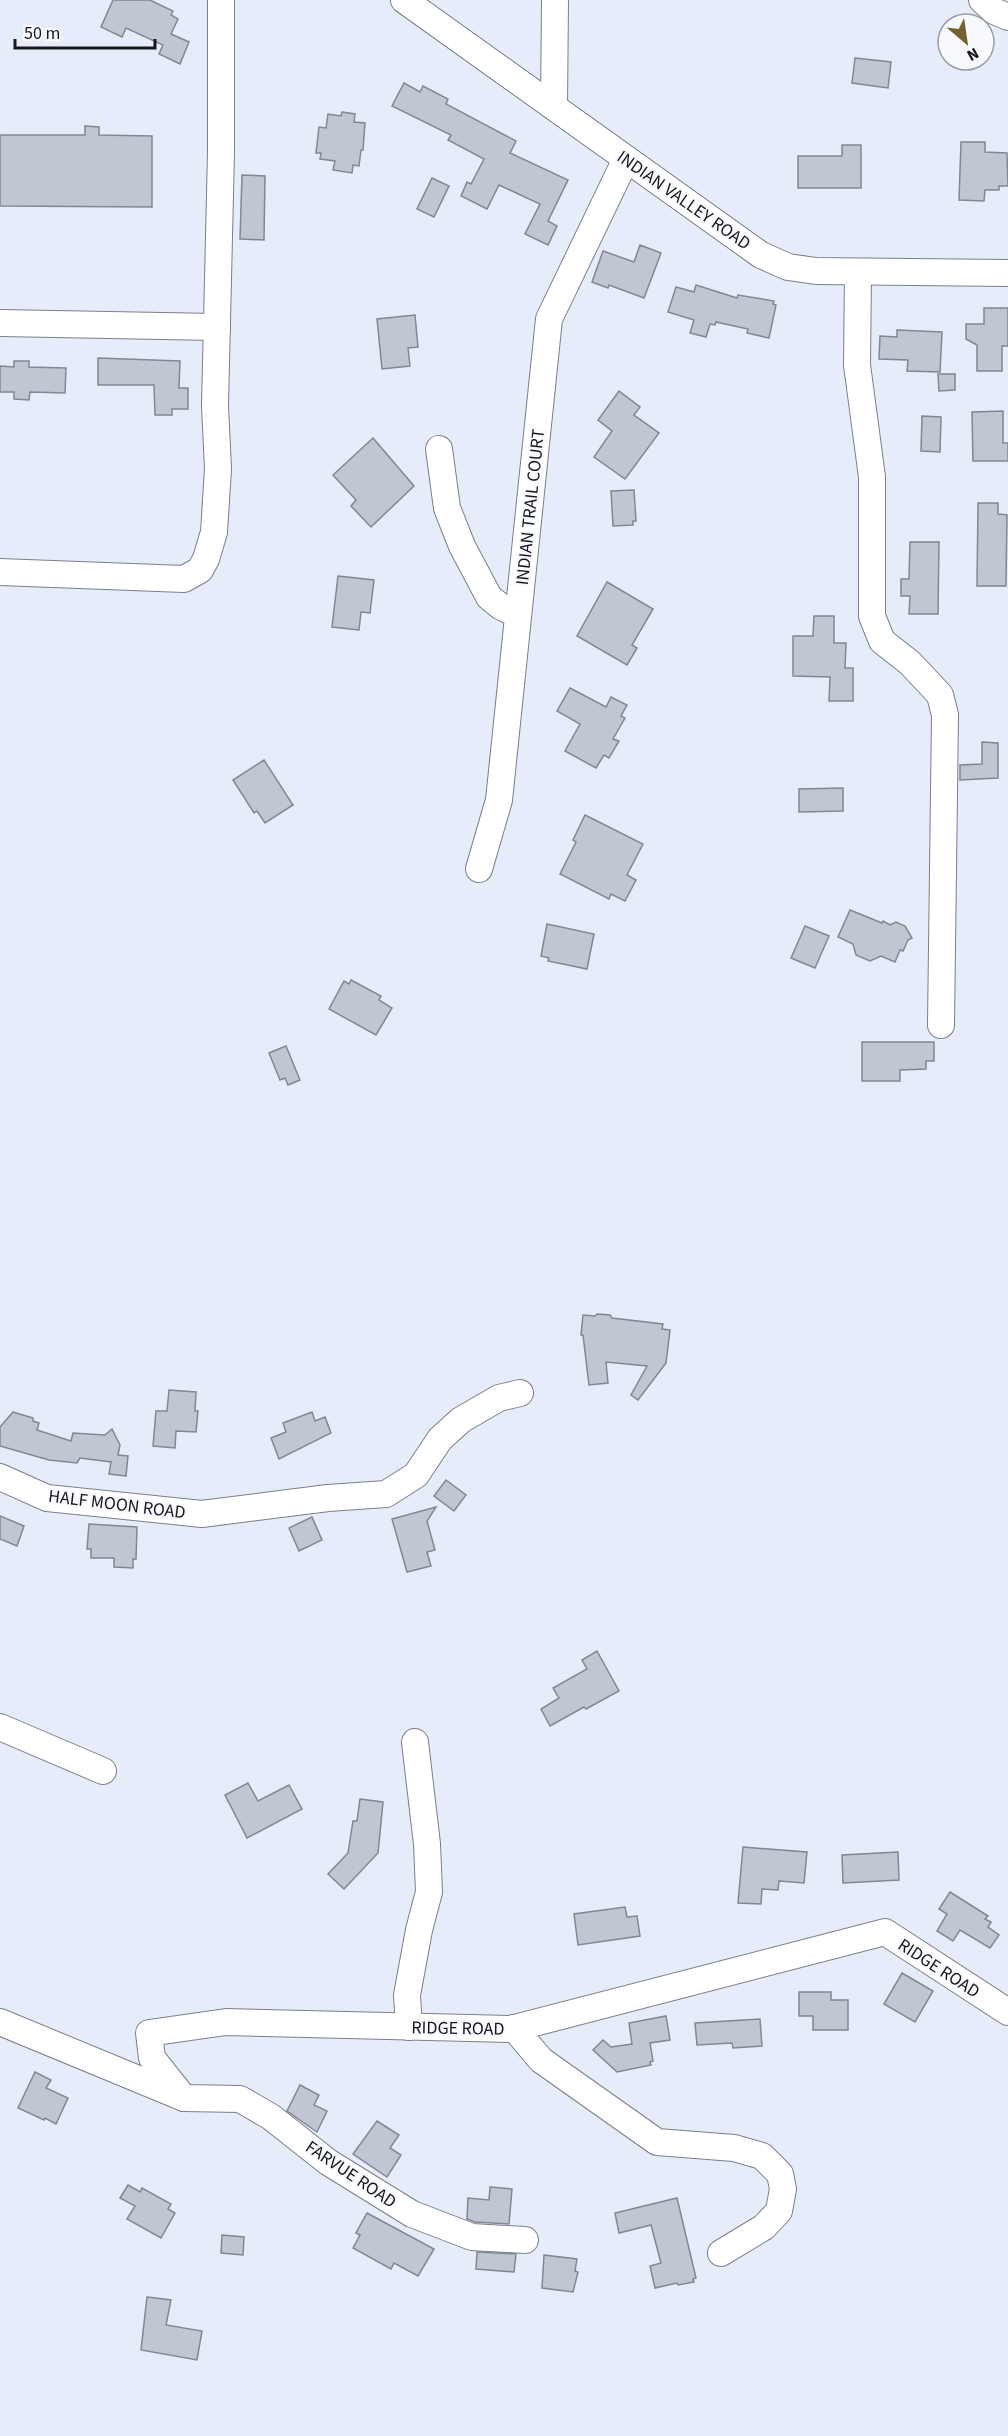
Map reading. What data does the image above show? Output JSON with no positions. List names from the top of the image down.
{
  "streets": {
    "street": [
      "INDIAN VALLEY ROAD",
      "INDIAN TRAIL COURT",
      "HALF MOON ROAD",
      "RIDGE ROAD",
      "FARVUE ROAD"
    ]
  },
  "crossings": [
    ["INDIAN VALLEY ROAD", "INDIAN TRAIL COURT"],
    ["RIDGE ROAD", "FARVUE ROAD"]
  ],
  "scale_bar": "50 m",
  "north": "bottom right"
}
